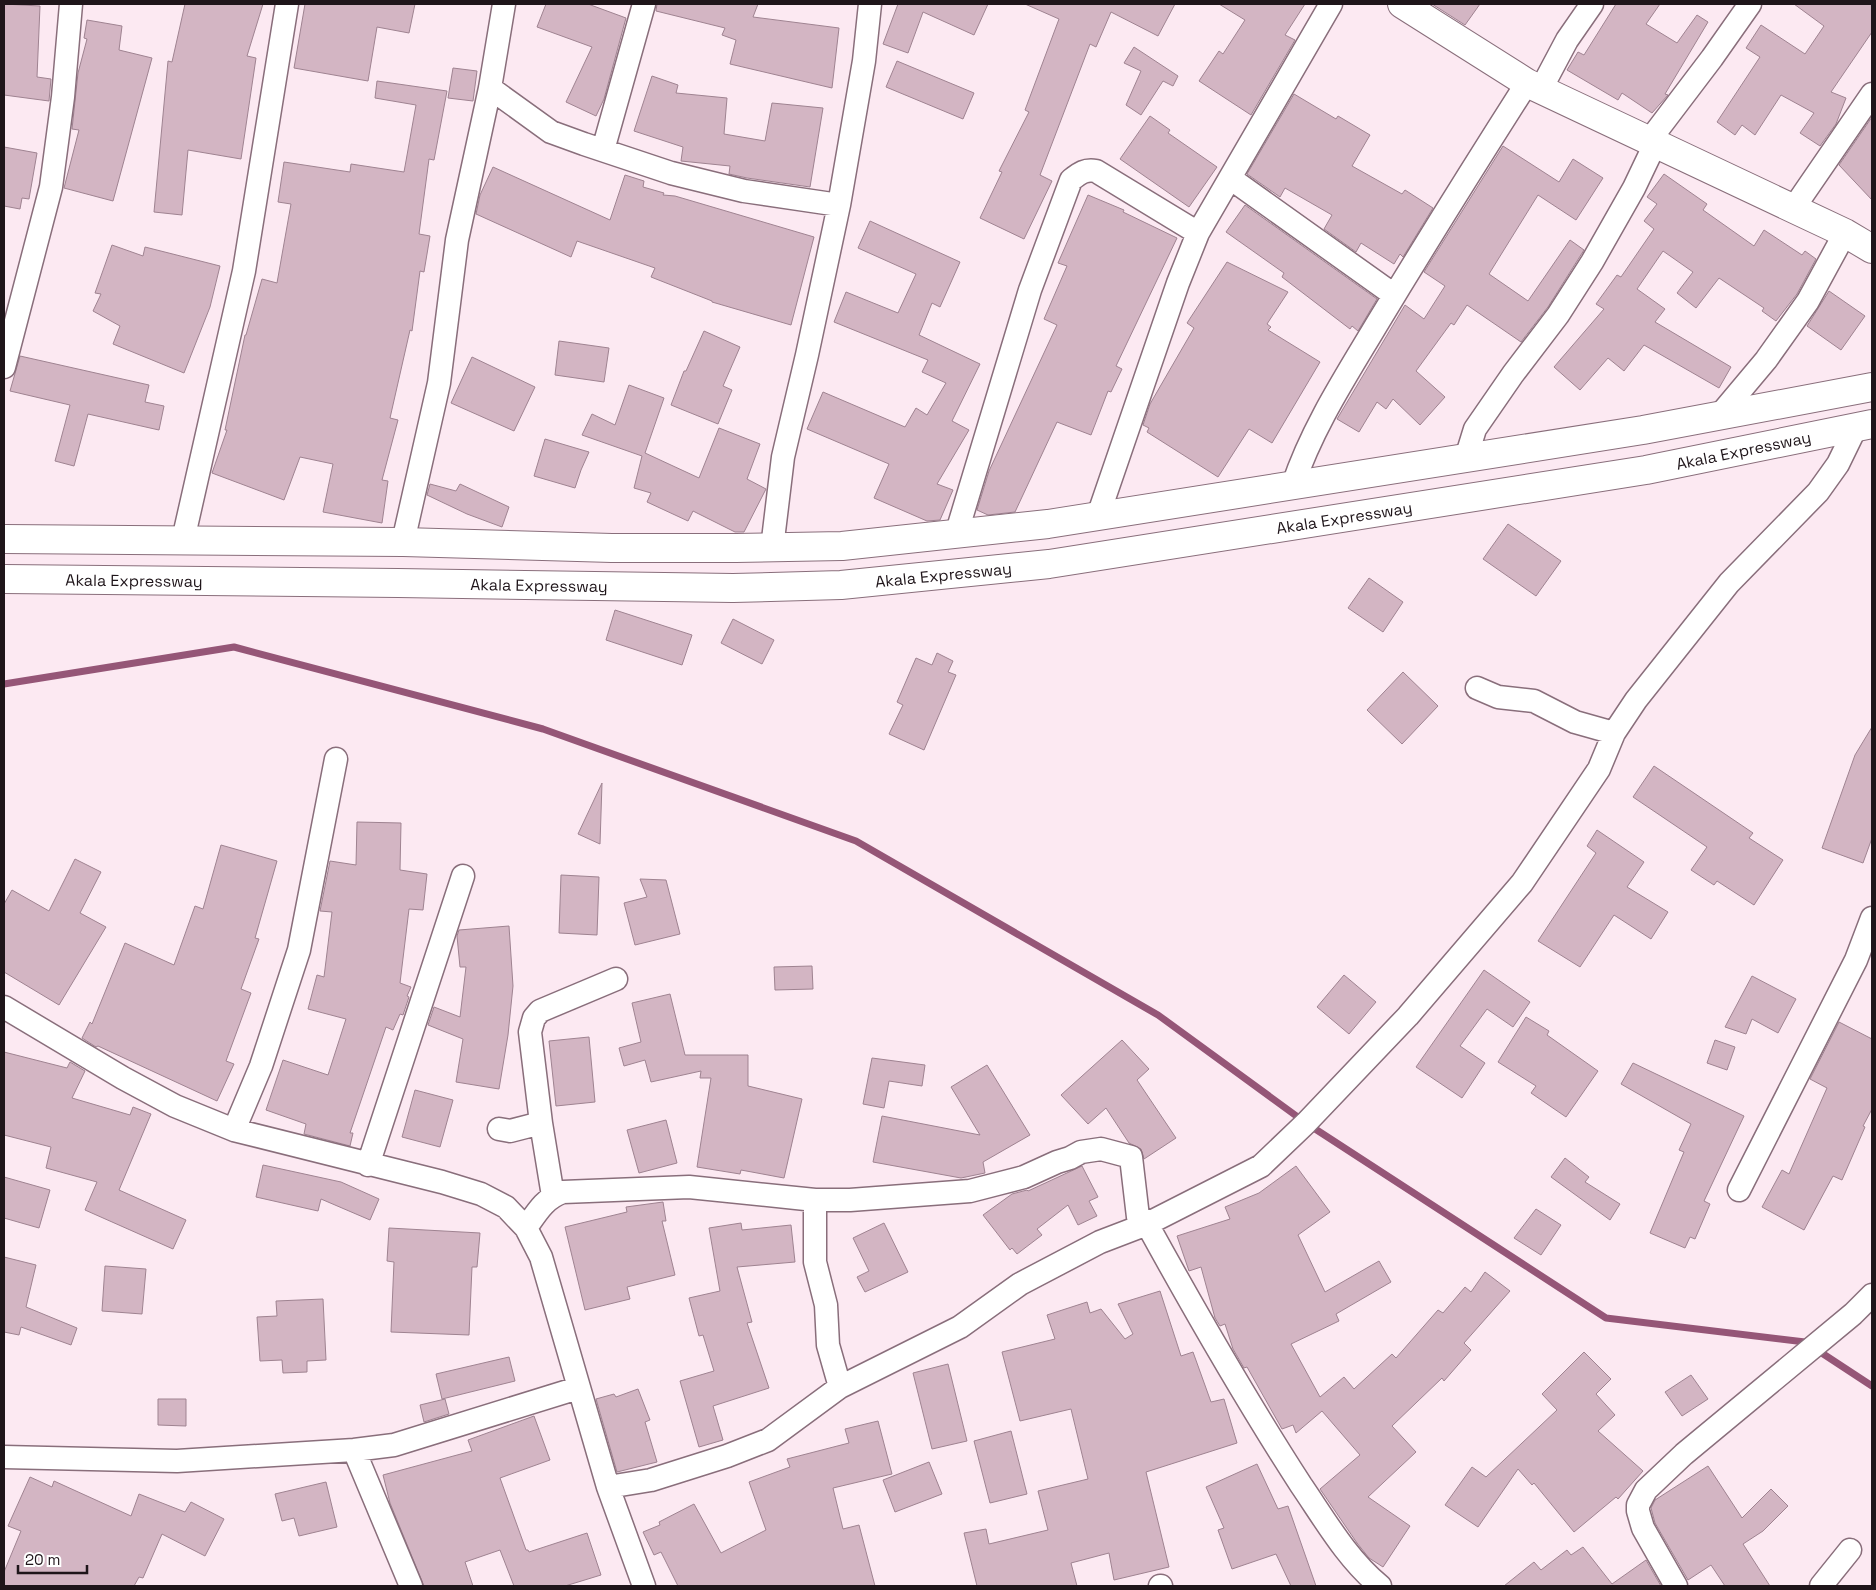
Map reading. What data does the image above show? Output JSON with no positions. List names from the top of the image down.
{
  "streets": {
    "main road": ["Akala Expressway"]
  },
  "scale_bar": "20 m"
}
